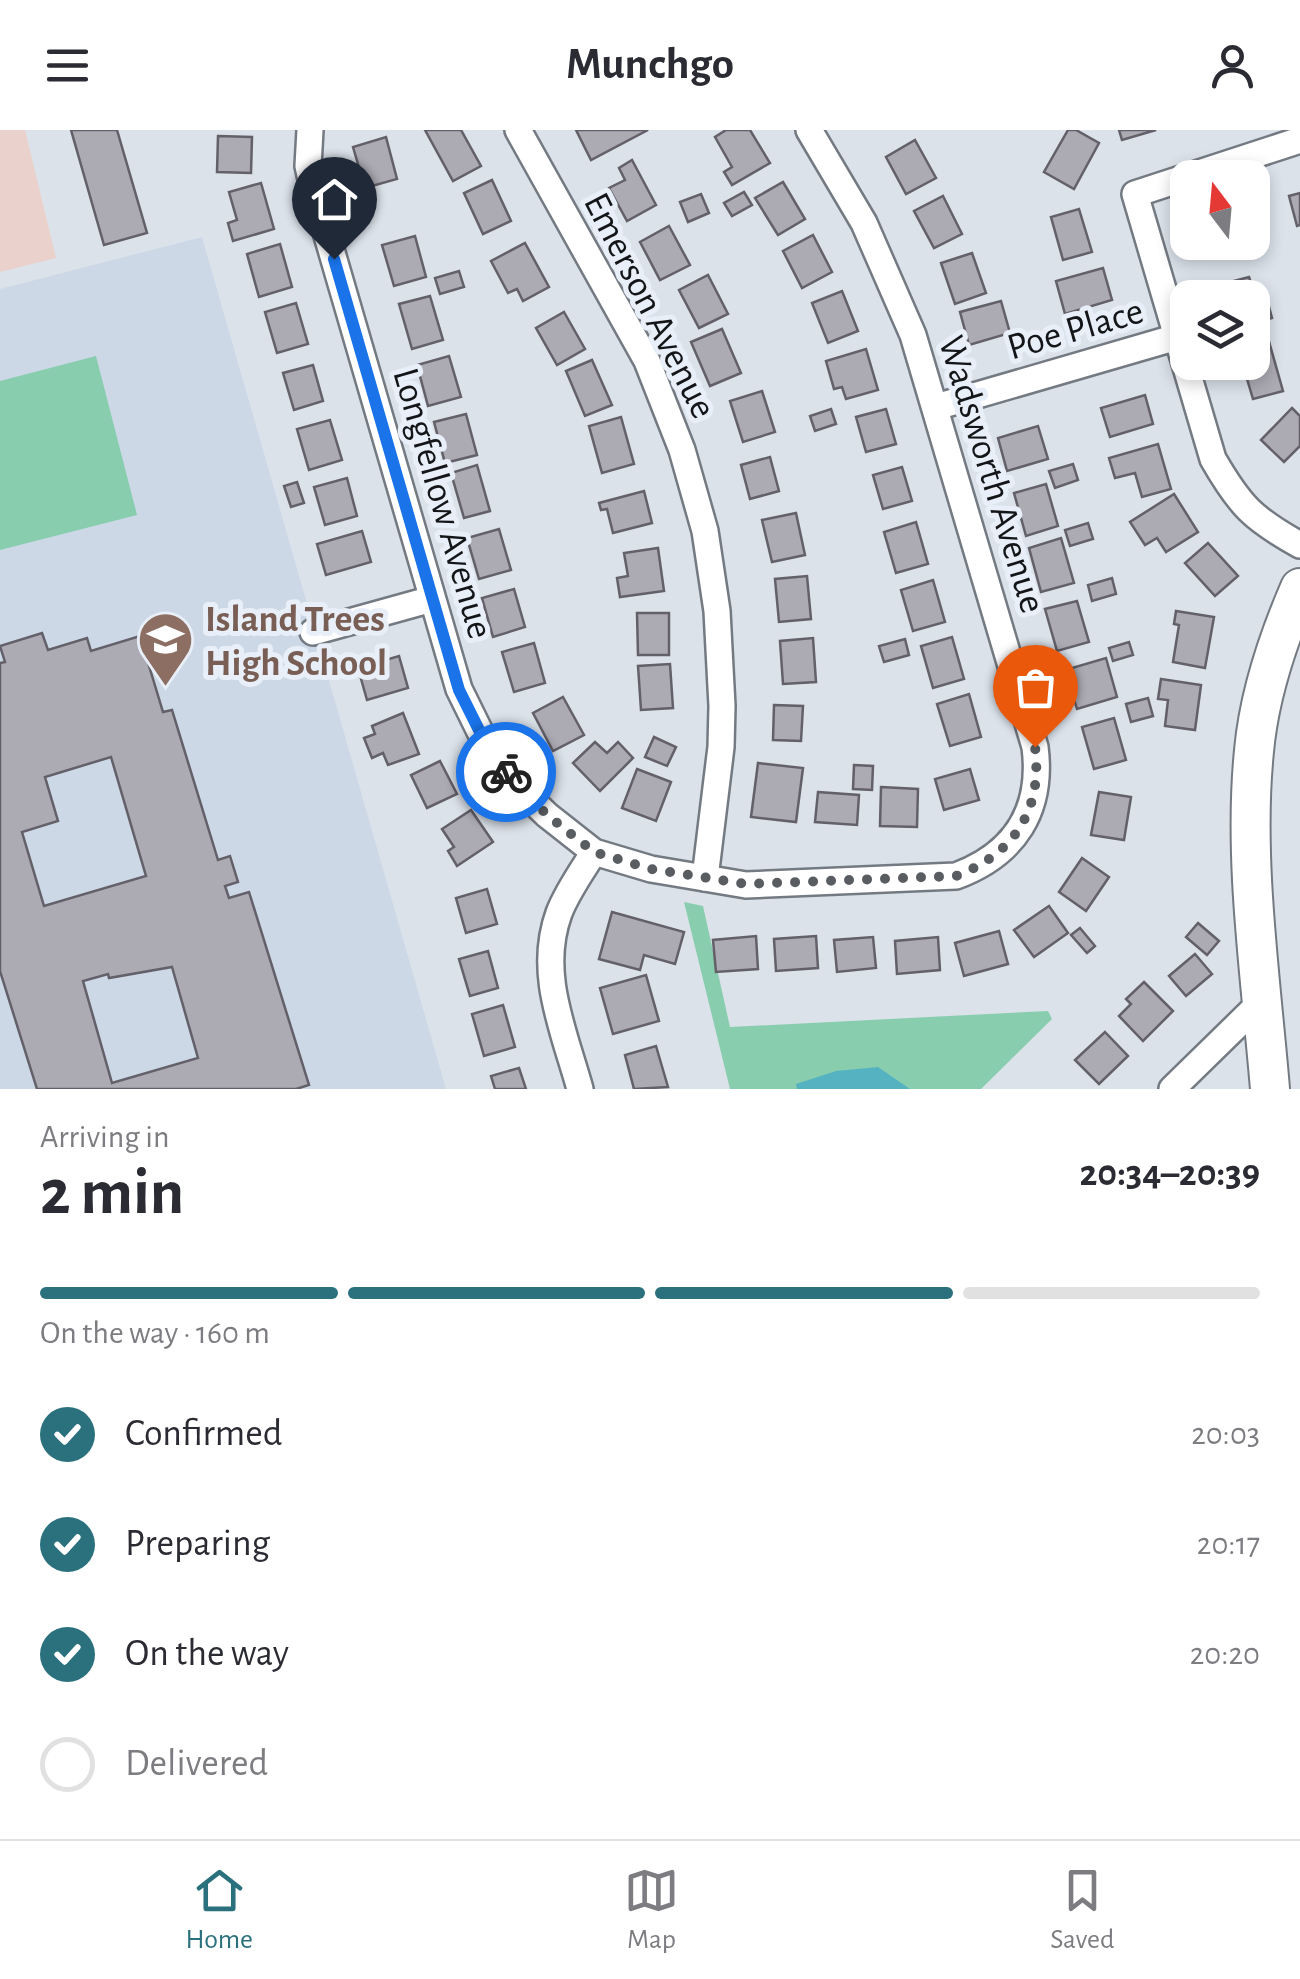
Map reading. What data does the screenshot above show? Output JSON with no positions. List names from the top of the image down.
{
  "streets": {
    "street": [
      "Emerson Avenue",
      "Poe Place",
      "Wadsworth Avenue",
      "Longfellow Avenue"
    ]
  },
  "crossings": [
    ["Emerson Avenue", "Wadsworth Avenue"],
    ["Poe Place", "Wadsworth Avenue"],
    ["Wadsworth Avenue", "Longfellow Avenue"]
  ],
  "places": {
    "school or university": ["Island Trees High School"]
  },
  "north": "top",
  "page": {
    "header": "Munchgo",
    "heading": ["2 min", "Arriving in", "20:34–20:39"],
    "bar": "On the way · 160 m",
    "list": [
      ["Confirmed", "20:03"],
      ["Preparing", "20:17"],
      ["On the way", "20:20"],
      "Delivered"
    ],
    "tabs": ["Home", "Map", "Saved"]
  }
}
